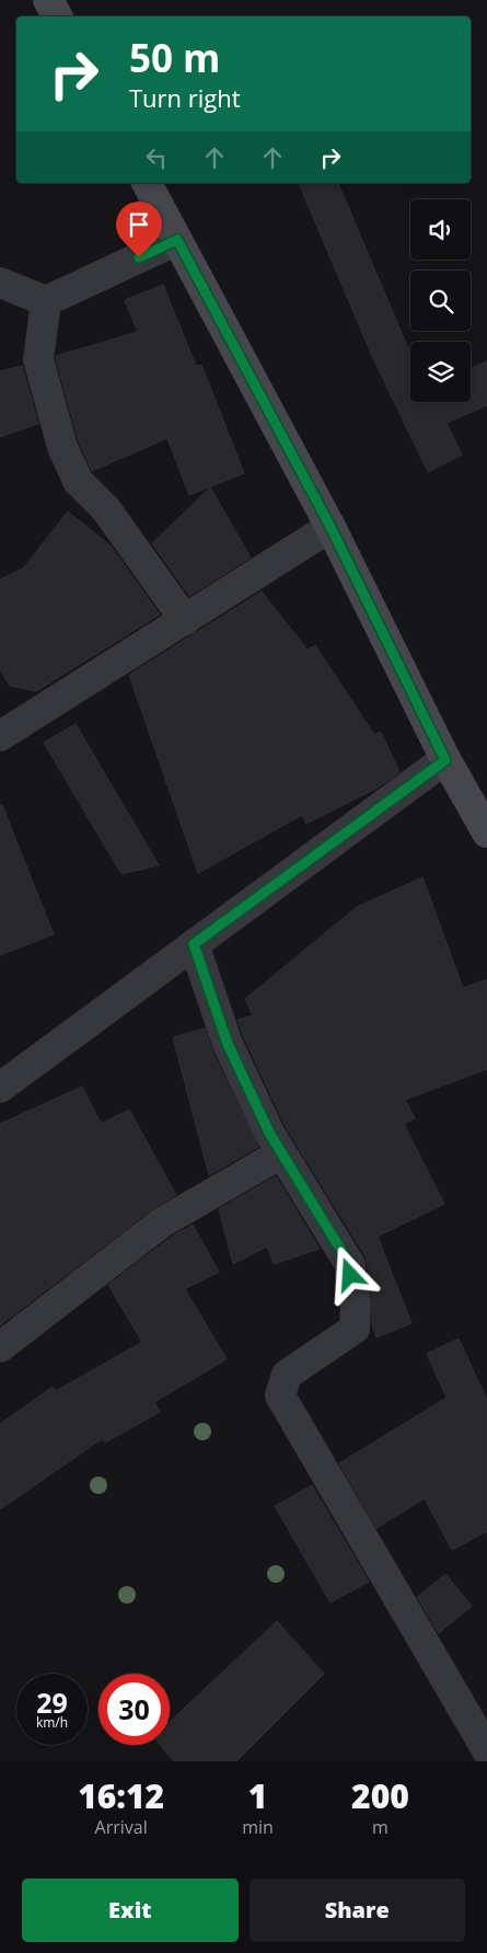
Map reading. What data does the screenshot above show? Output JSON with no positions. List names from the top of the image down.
{
  "page": {
    "turn": ["50 m", "Turn right"],
    "speed": "29 km/h",
    "limit": "30",
    "eta": [
      "16:12",
      "Arrival",
      "1",
      "min",
      "200",
      "m"
    ],
    "buttons": ["Exit", "Share"]
  }
}
